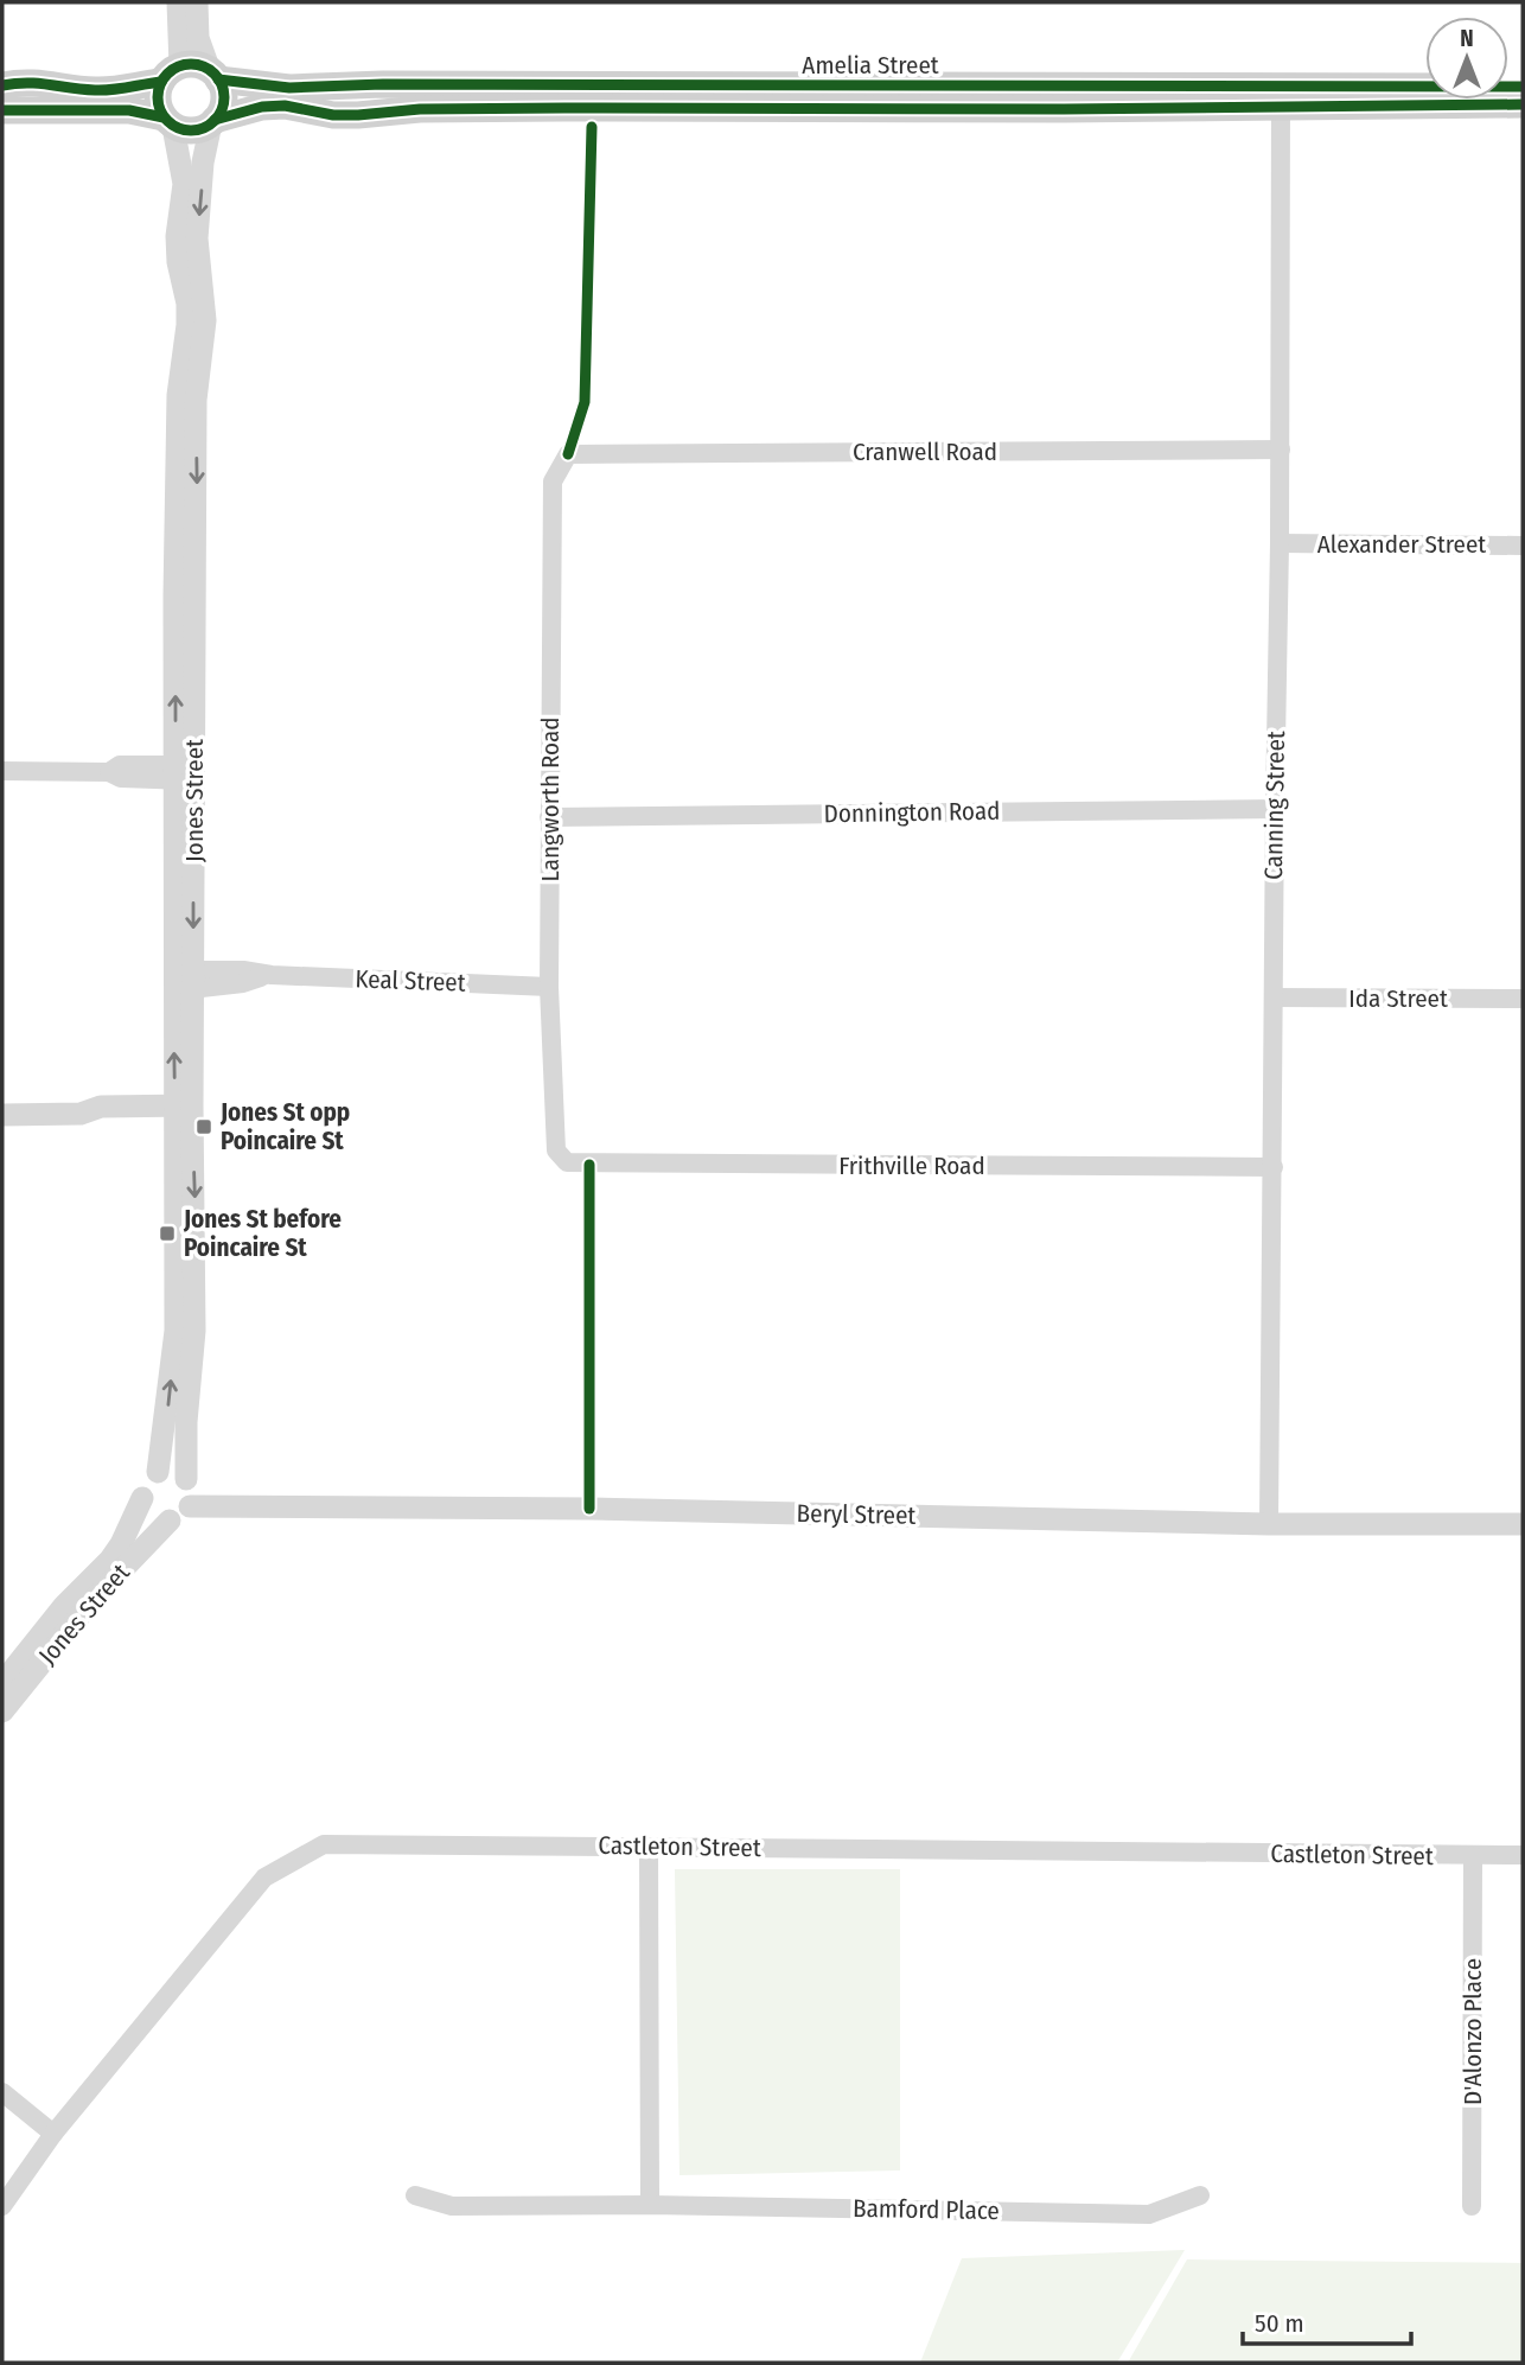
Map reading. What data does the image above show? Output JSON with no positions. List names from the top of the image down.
{
  "streets": {
    "main road": ["Amelia Street"],
    "street": [
      "Cranwell Road",
      "Alexander Street",
      "Langworth Road",
      "Jones Street",
      "Canning Street",
      "Donnington Road",
      "Keal Street",
      "Ida Street",
      "Frithville Road",
      "Beryl Street",
      "Castleton Street",
      "D'Alonzo Place",
      "Bamford Place"
    ]
  },
  "crossings": [
    ["Amelia Street", "Jones Street"],
    ["Amelia Street", "Canning Street"],
    ["Cranwell Road", "Langworth Road"],
    ["Cranwell Road", "Canning Street"],
    ["Alexander Street", "Canning Street"],
    ["Langworth Road", "Donnington Road"],
    ["Langworth Road", "Keal Street"],
    ["Langworth Road", "Frithville Road"],
    ["Jones Street", "Keal Street"],
    ["Jones Street", "Beryl Street"],
    ["Canning Street", "Donnington Road"],
    ["Canning Street", "Ida Street"],
    ["Canning Street", "Frithville Road"],
    ["Canning Street", "Beryl Street"],
    ["Castleton Street", "D'Alonzo Place"]
  ],
  "places": {
    "transit": ["Jones St opp Poincaire St", "Jones St before Poincaire St"]
  },
  "scale_bar": "50 m",
  "north": "top"
}
